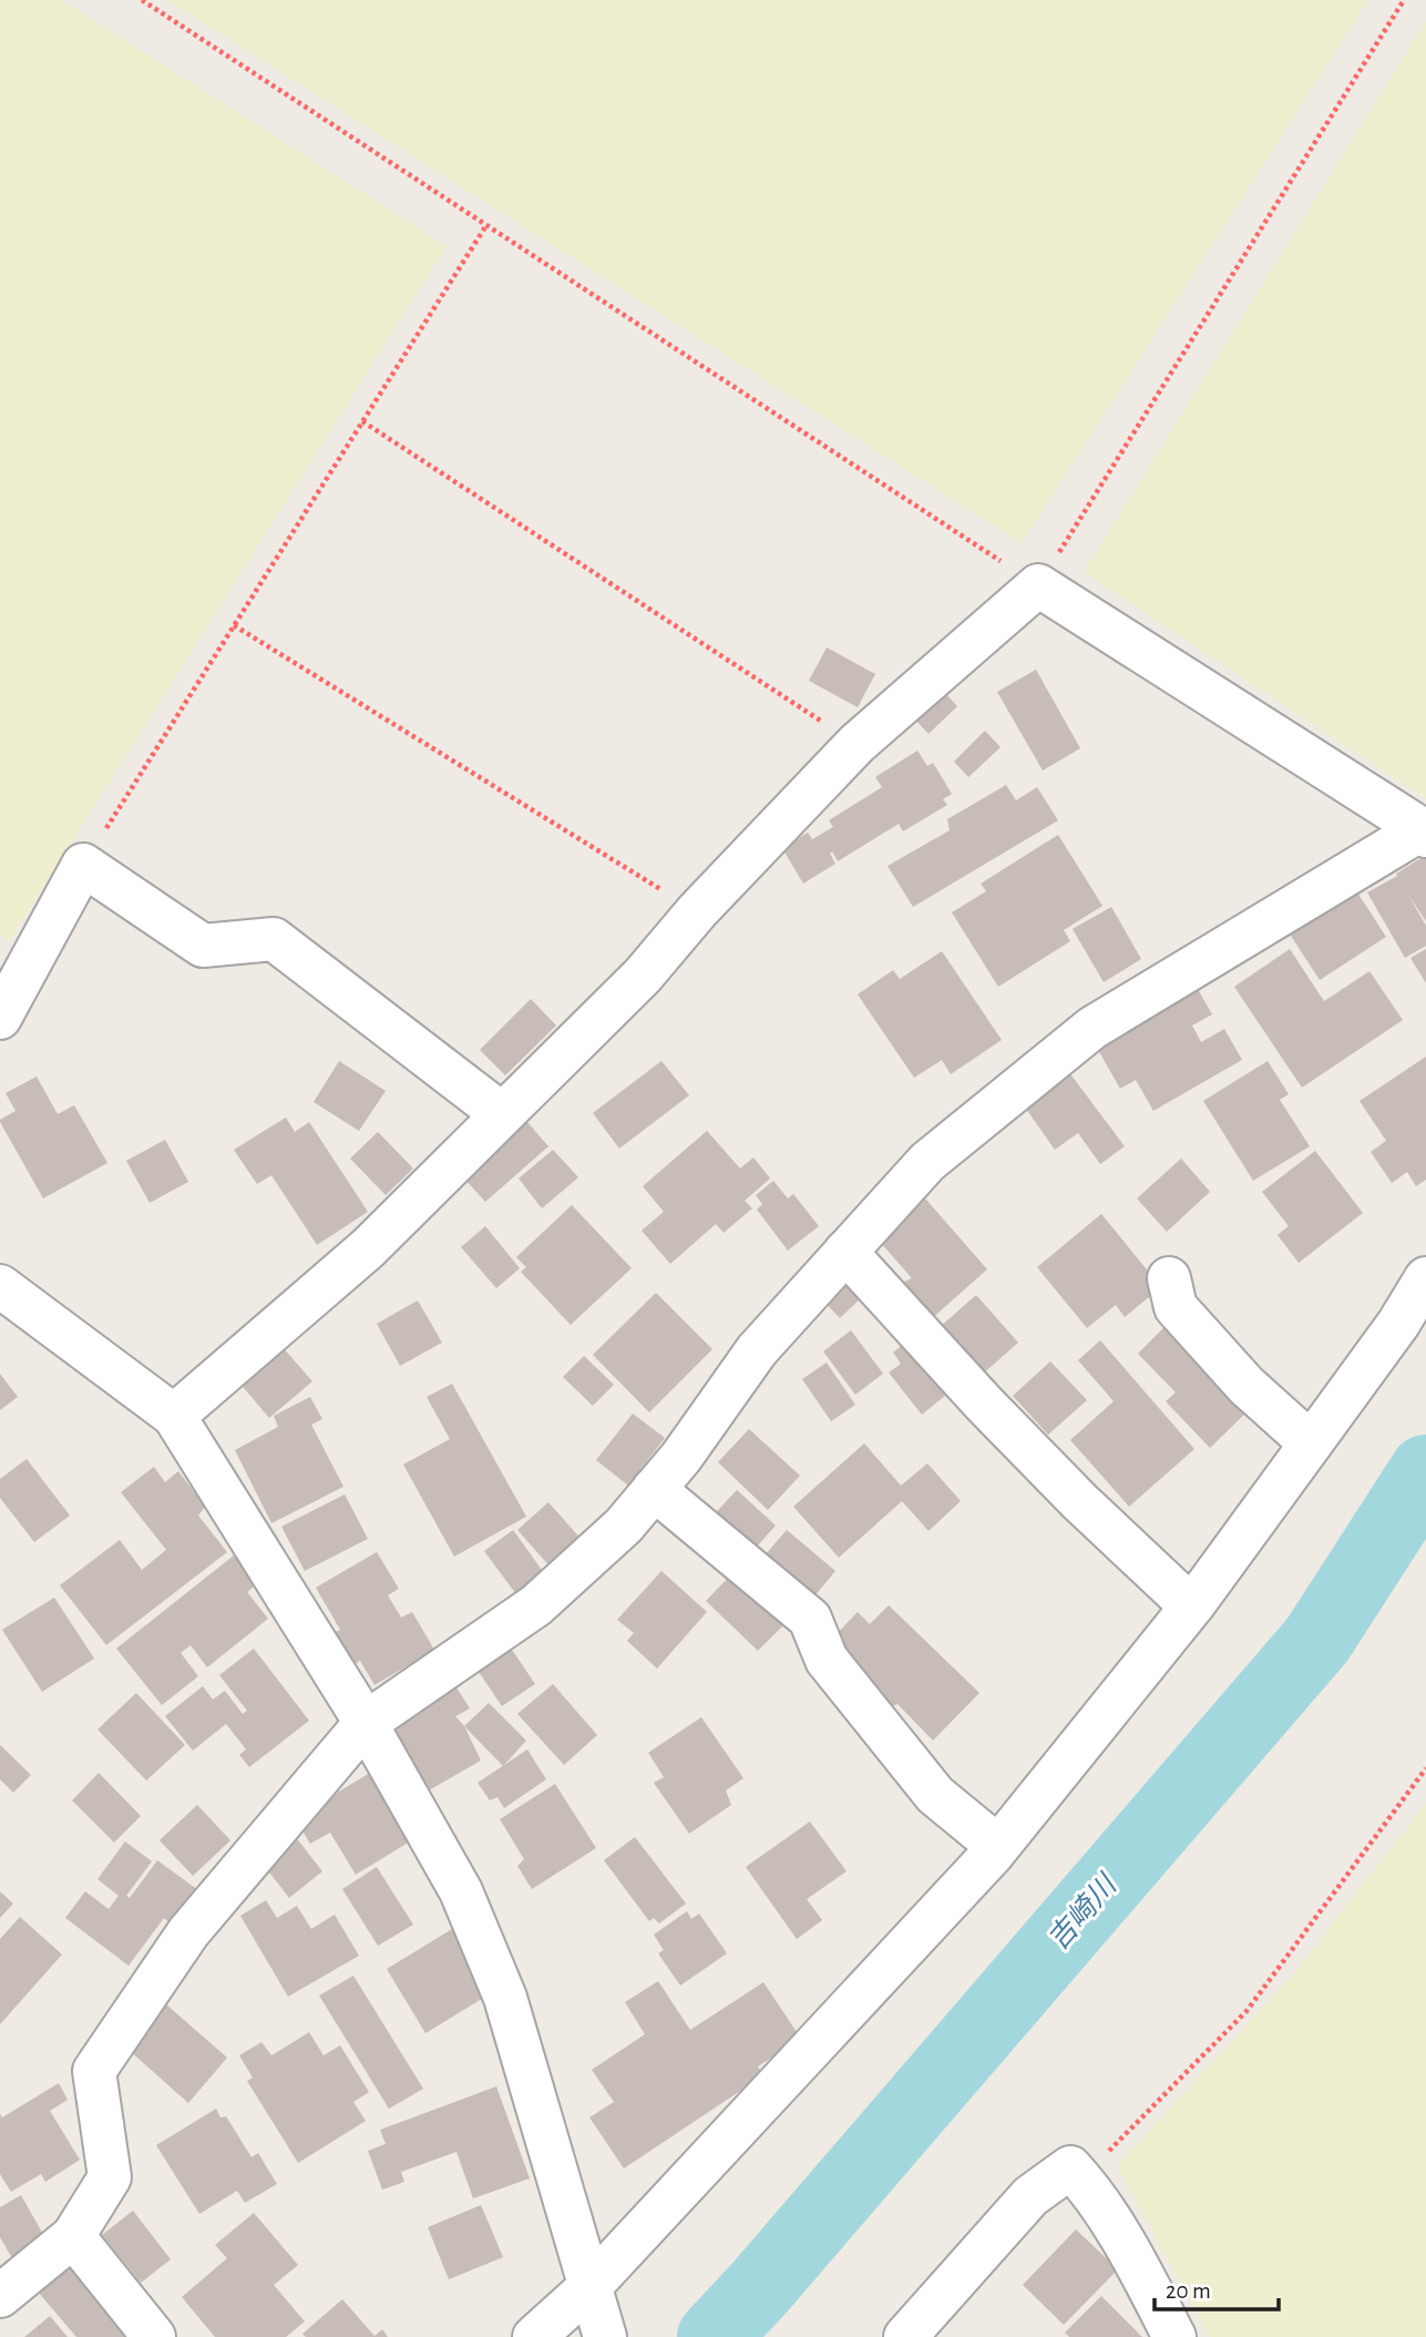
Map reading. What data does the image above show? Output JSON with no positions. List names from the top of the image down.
{
  "water": ["吉崎川"],
  "scale_bar": "20 m"
}
